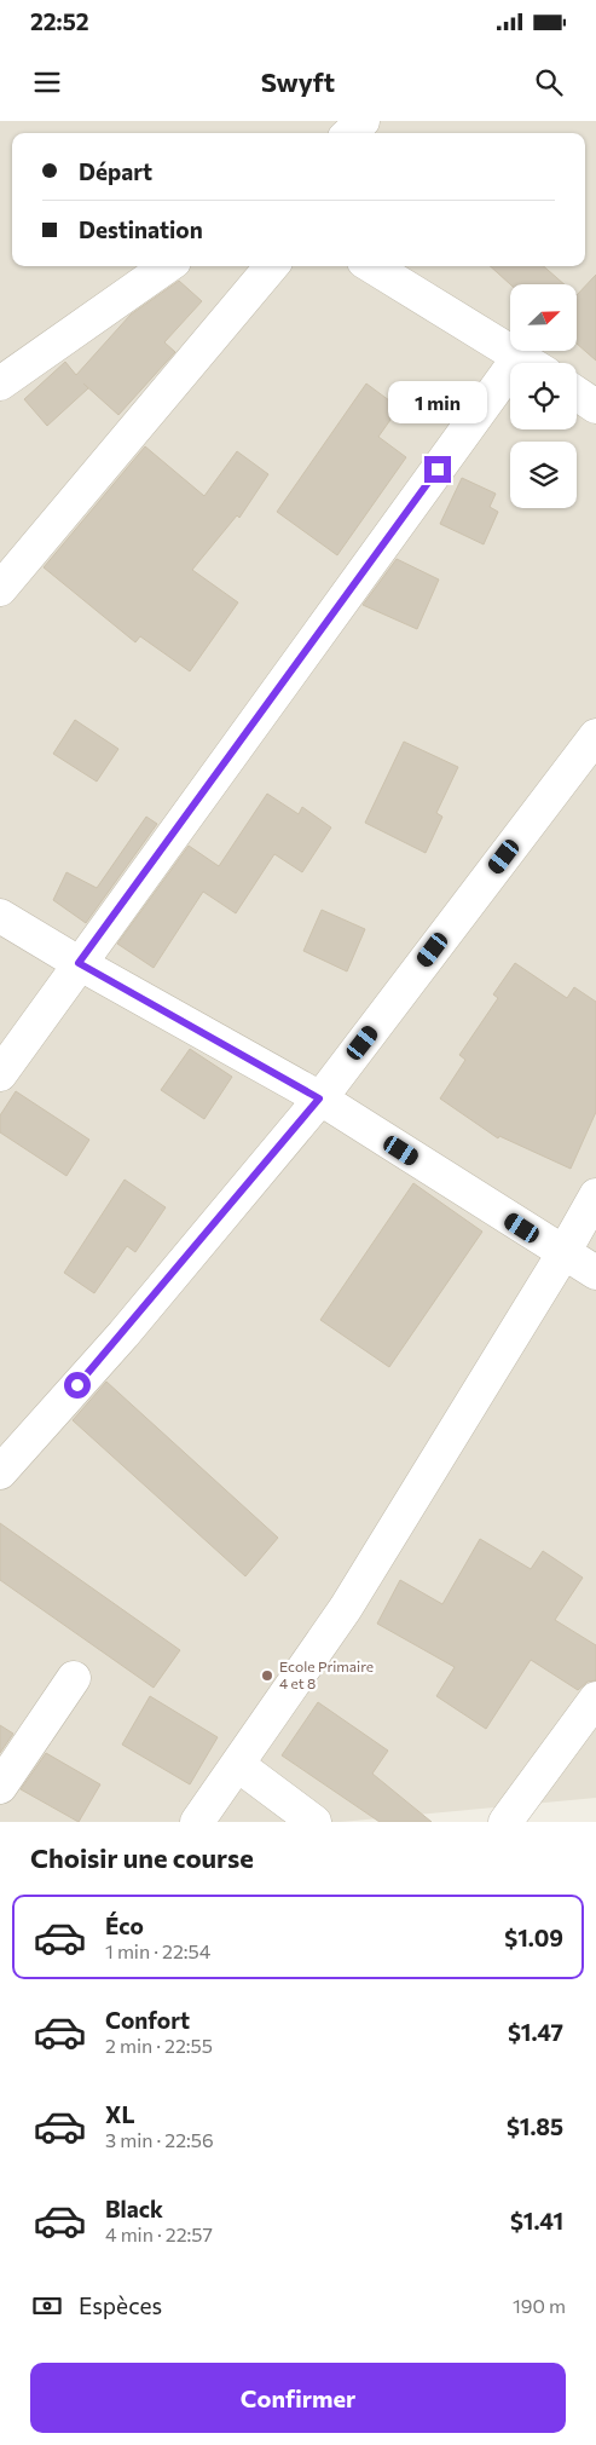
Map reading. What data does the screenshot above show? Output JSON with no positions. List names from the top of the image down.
{
  "places": ["Ecole Primaire 4 et 8"],
  "north": "top right",
  "page": {
    "status": "22:52",
    "header": "Swyft",
    "banner": ["Départ", "Destination"],
    "bubble": "1 min",
    "heading": "Choisir une course",
    "list": [
      {
        "name": "Éco",
        "note": "1 min · 22:54",
        "value": "$1.09"
      },
      {
        "name": "Confort",
        "note": "2 min · 22:55",
        "value": "$1.47"
      },
      {
        "name": "XL",
        "note": "3 min · 22:56",
        "value": "$1.85"
      },
      {
        "name": "Black",
        "note": "4 min · 22:57",
        "value": "$1.41"
      }
    ],
    "pay": ["Espèces", "190 m"],
    "buttons": "Confirmer"
  }
}
